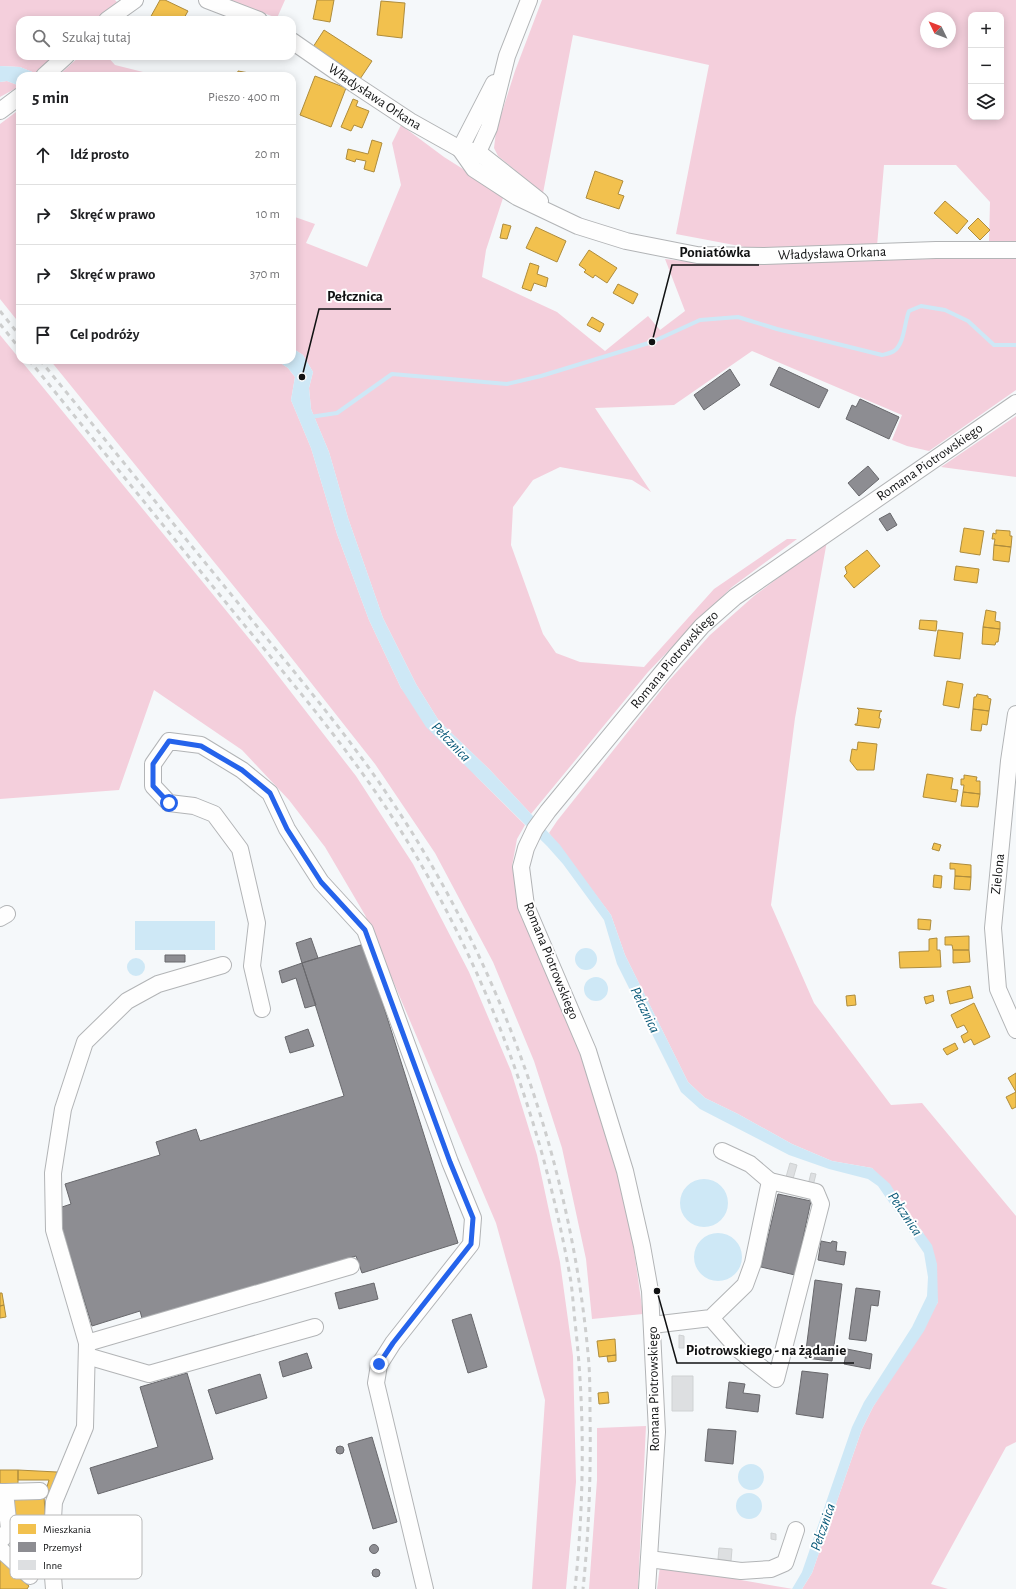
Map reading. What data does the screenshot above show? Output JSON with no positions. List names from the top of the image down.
{
  "streets": {
    "street": ["Władysława Orkana", "Romana Piotrowskiego", "Zielona"]
  },
  "water": ["Pełcznica"],
  "places": ["Poniatówka", "Pełcznica", "Piotrowskiego - na żądanie"],
  "legend": ["Mieszkania", "Przemysł", "Inne"],
  "north": "top left",
  "page": {
    "map_buttons": ["+", "−"],
    "search": "Szukaj tutaj",
    "heading": ["5 min", "Pieszo · 400 m"],
    "list": [
      ["Idź prosto", "20 m"],
      ["Skręć w prawo", "10 m"],
      ["Skręć w prawo", "370 m"],
      "Cel podróży"
    ]
  }
}
